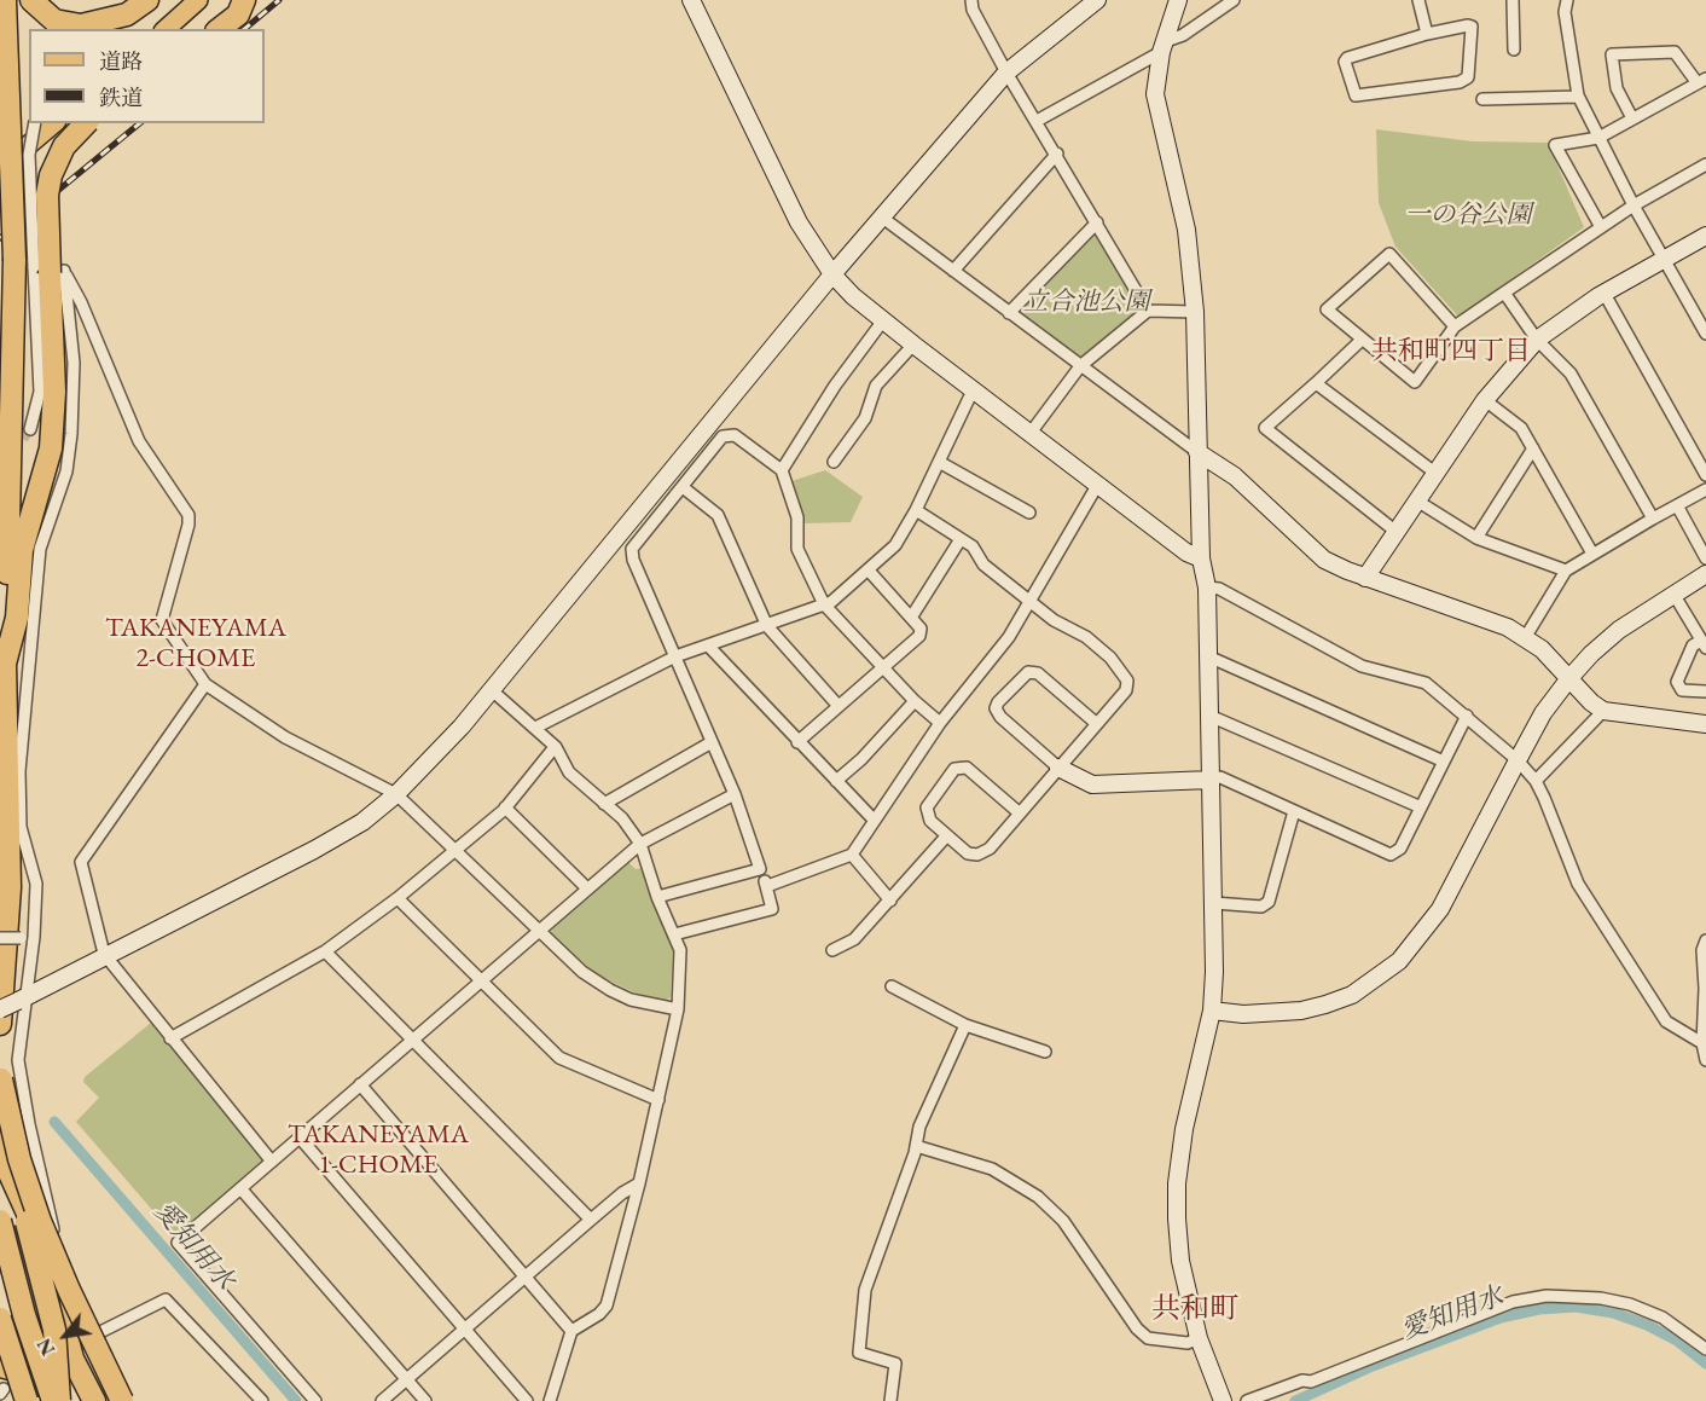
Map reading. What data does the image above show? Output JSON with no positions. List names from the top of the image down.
{
  "districts": [
    "共和町四丁目",
    "TAKANEYAMA 2-CHOME",
    "TAKANEYAMA 1-CHOME",
    "共和町"
  ],
  "water": ["愛知用水"],
  "parks": ["一の谷公園", "立合池公園"],
  "legend": ["道路", "鉄道"],
  "north": "bottom left"
}
